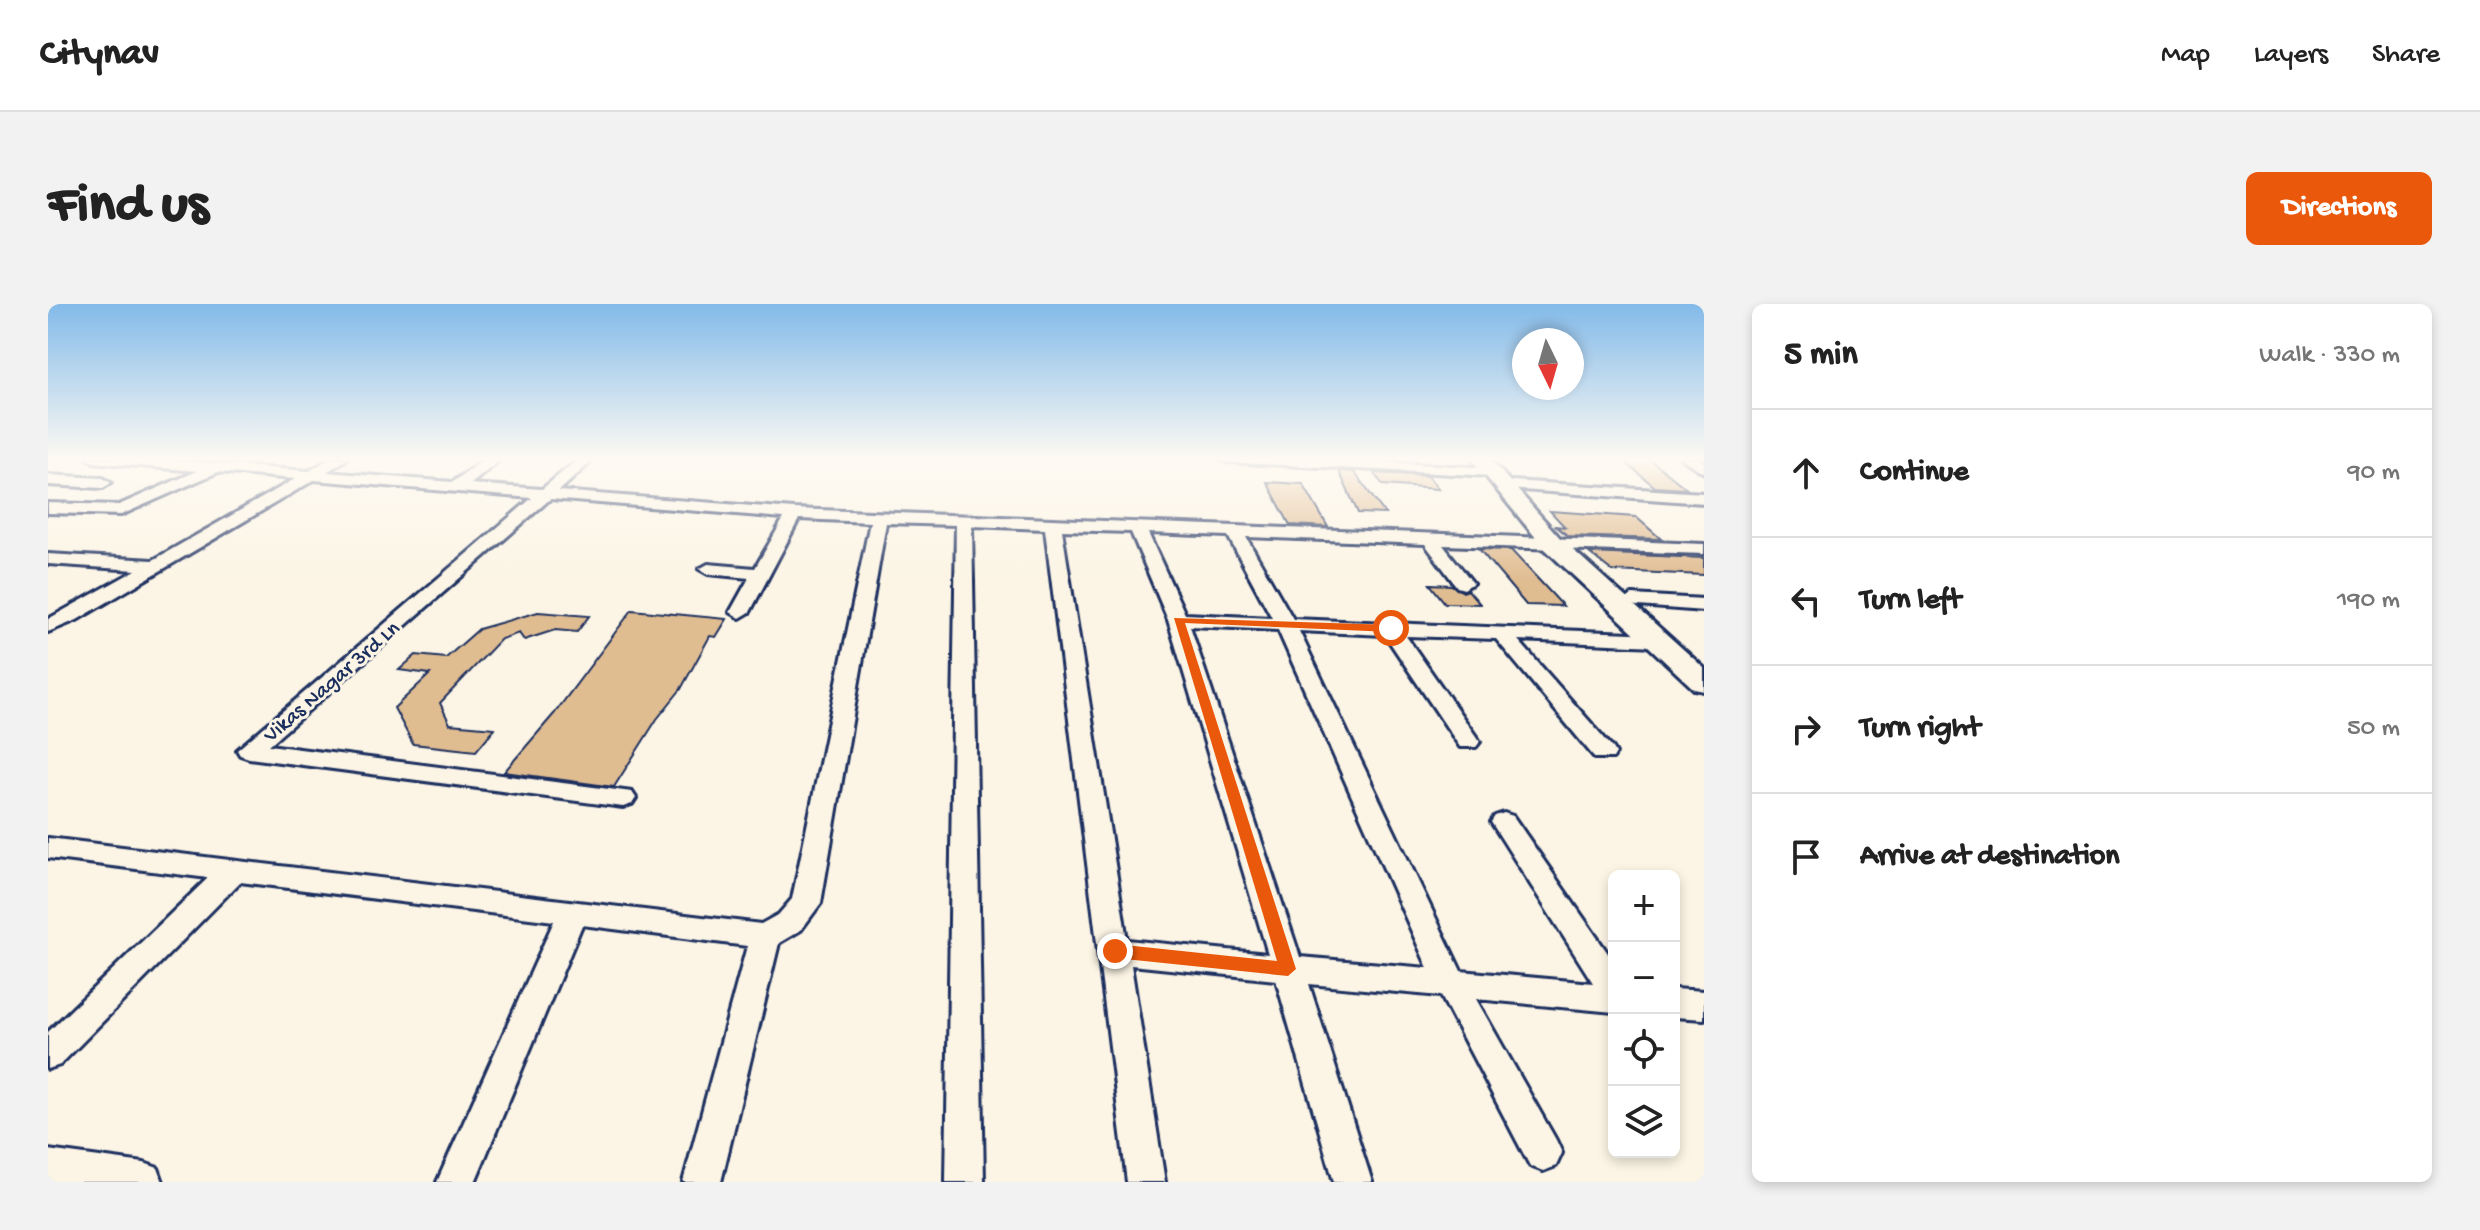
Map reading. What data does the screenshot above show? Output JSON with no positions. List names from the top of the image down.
{
  "streets": {
    "street": ["Vikas Nagar 3rd Ln"]
  },
  "north": "bottom",
  "page": {
    "header": "Citynav",
    "nav": ["Map", "Layers", "Share"],
    "buttons": "Directions",
    "title": "Find us",
    "heading": ["5 min", "Walk · 330 m"],
    "list": [
      ["Continue", "90 m"],
      ["Turn left", "190 m"],
      ["Turn right", "50 m"],
      "Arrive at destination"
    ],
    "map_buttons": ["+", "−"]
  }
}
